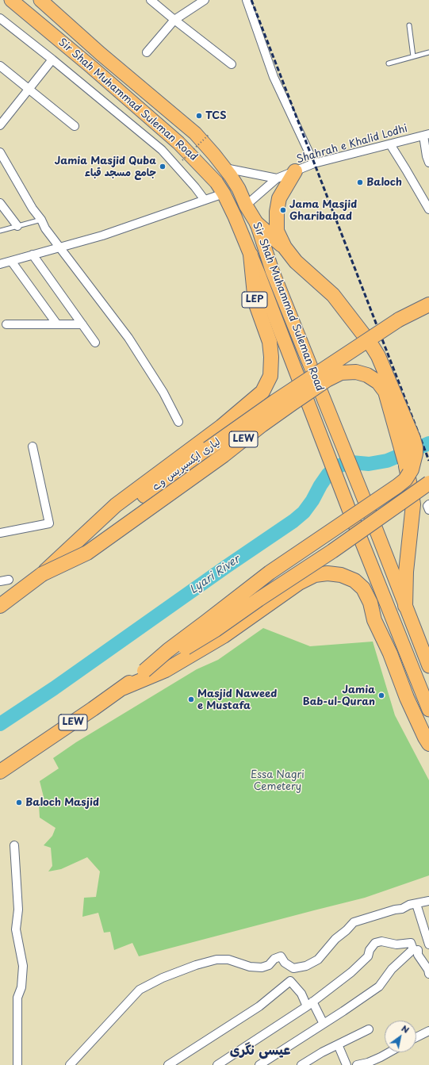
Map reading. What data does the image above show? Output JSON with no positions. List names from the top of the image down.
{
  "streets": {
    "highway": [
      "Sir Shah Muhammad Suleman Road",
      "LEP",
      "LEW",
      "لیاری ایکسپریس وے"
    ],
    "street": ["Shahrah e Khalid Lodhi"]
  },
  "crossings": [
    ["Sir Shah Muhammad Suleman Road", "Shahrah e Khalid Lodhi"],
    ["Sir Shah Muhammad Suleman Road", "LEP"],
    ["Sir Shah Muhammad Suleman Road", "LEW"],
    ["Shahrah e Khalid Lodhi", "LEW"],
    ["LEP", "LEW"],
    ["LEW", "لیاری ایکسپریس وے"]
  ],
  "districts": ["عیسی نگری"],
  "water": ["Lyari River"],
  "parks": ["Essa Nagri Cemetery"],
  "places": [
    "TCS",
    "Jamia Masjid Quba جامع مسجد قباء",
    "Baloch",
    "Jama Masjid Gharibabad",
    "Jamia Bab-ul-Quran",
    "Masjid Naweed e Mustafa",
    "Baloch Masjid"
  ],
  "north": "top right"
}
